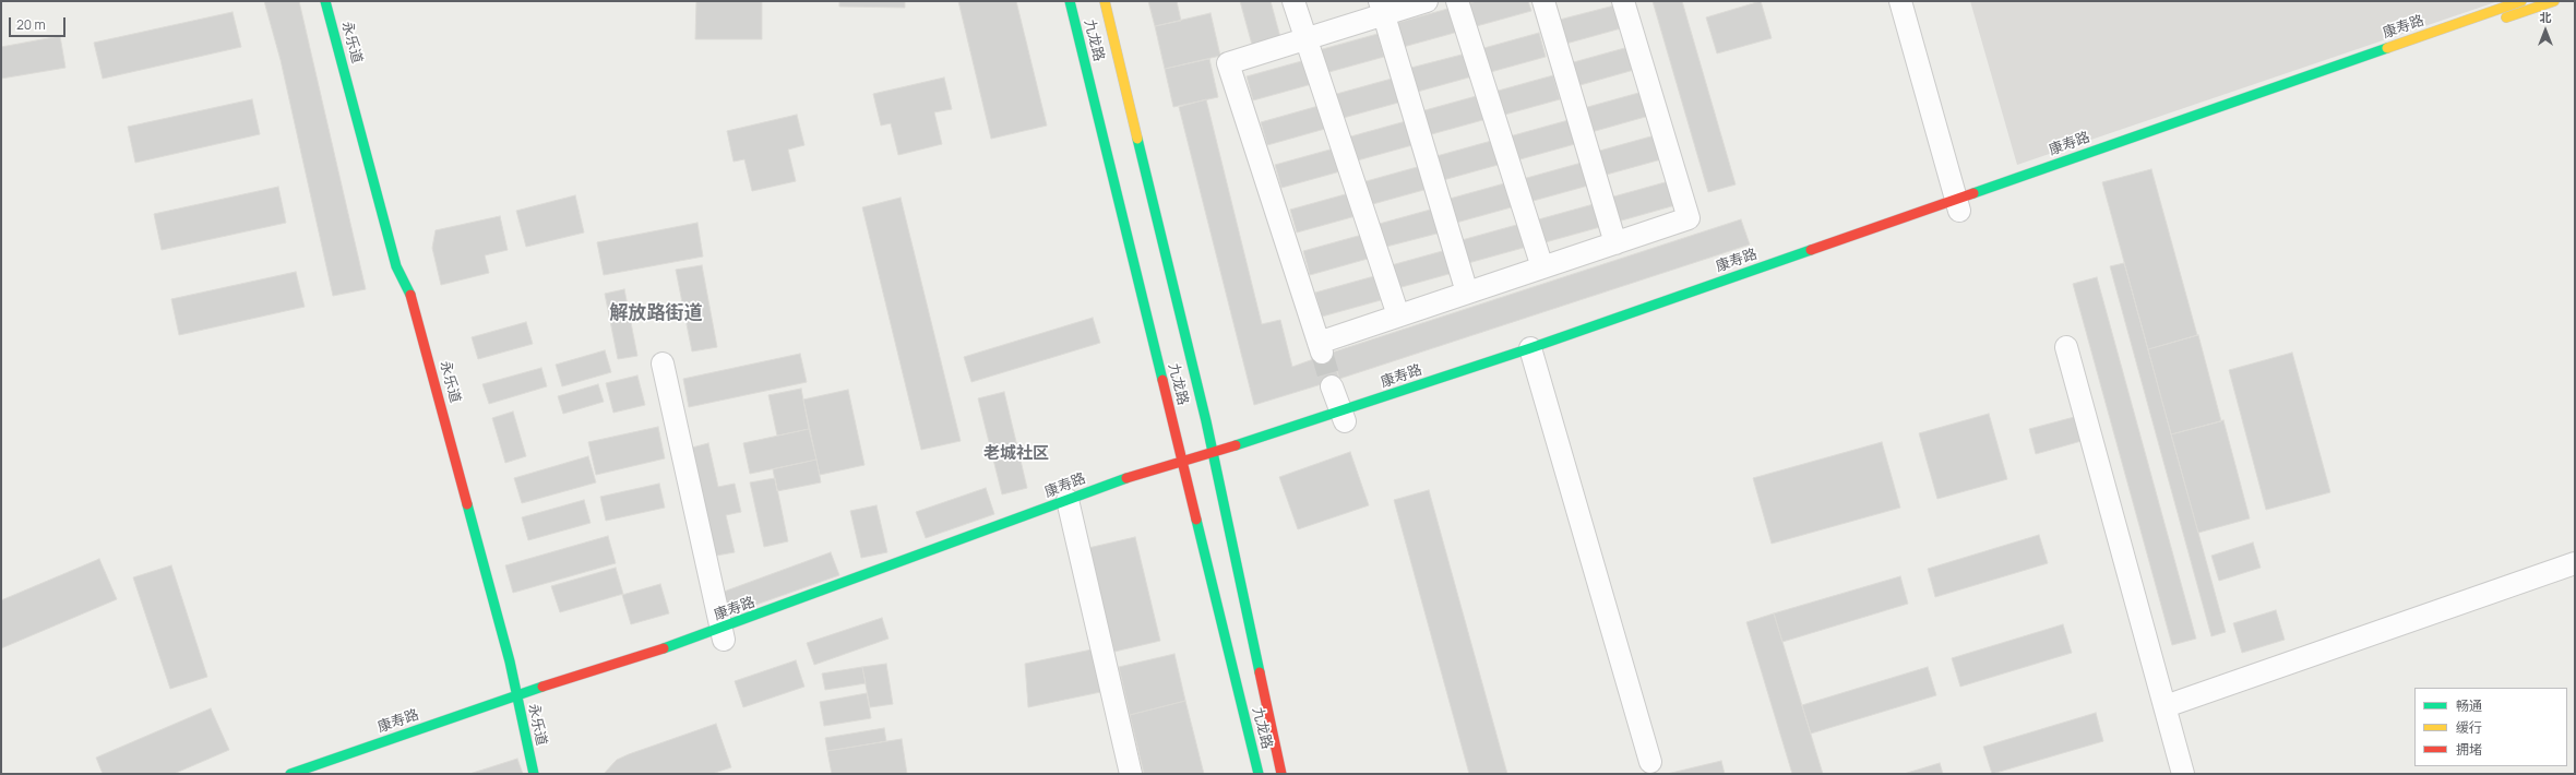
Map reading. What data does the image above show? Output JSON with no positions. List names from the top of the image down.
{
  "streets": {
    "street": ["康寿路", "九龙路", "永乐道"]
  },
  "crossings": [
    ["康寿路", "九龙路"],
    ["康寿路", "永乐道"]
  ],
  "districts": ["解放路街道", "老城社区"],
  "legend": ["畅通", "缓行", "拥堵"],
  "scale_bar": "20 m",
  "north": "top"
}
